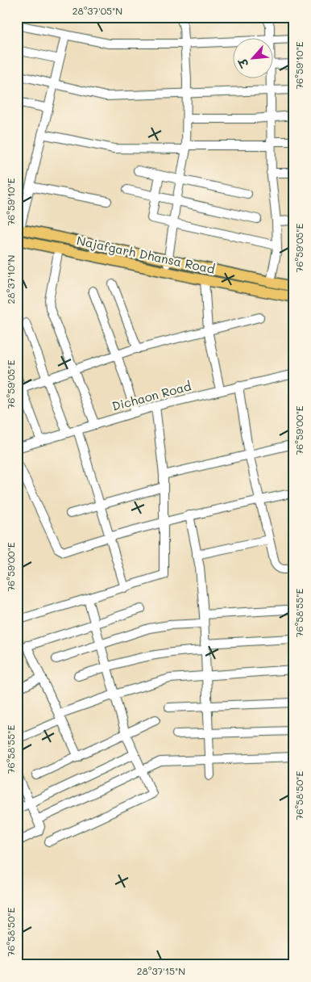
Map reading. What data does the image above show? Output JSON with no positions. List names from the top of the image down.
{
  "streets": {
    "main road": ["Najafgarh Dhansa Road"],
    "street": ["Dichaon Road"]
  },
  "north": "bottom left",
  "coordinates": [
    "28°37'05\"N",
    "76°59'10\"E",
    "76°59'05\"E",
    "28°37'10\"N",
    "76°59'00\"E",
    "76°58'55\"E",
    "76°58'50\"E",
    "28°37'15\"N"
  ]
}
